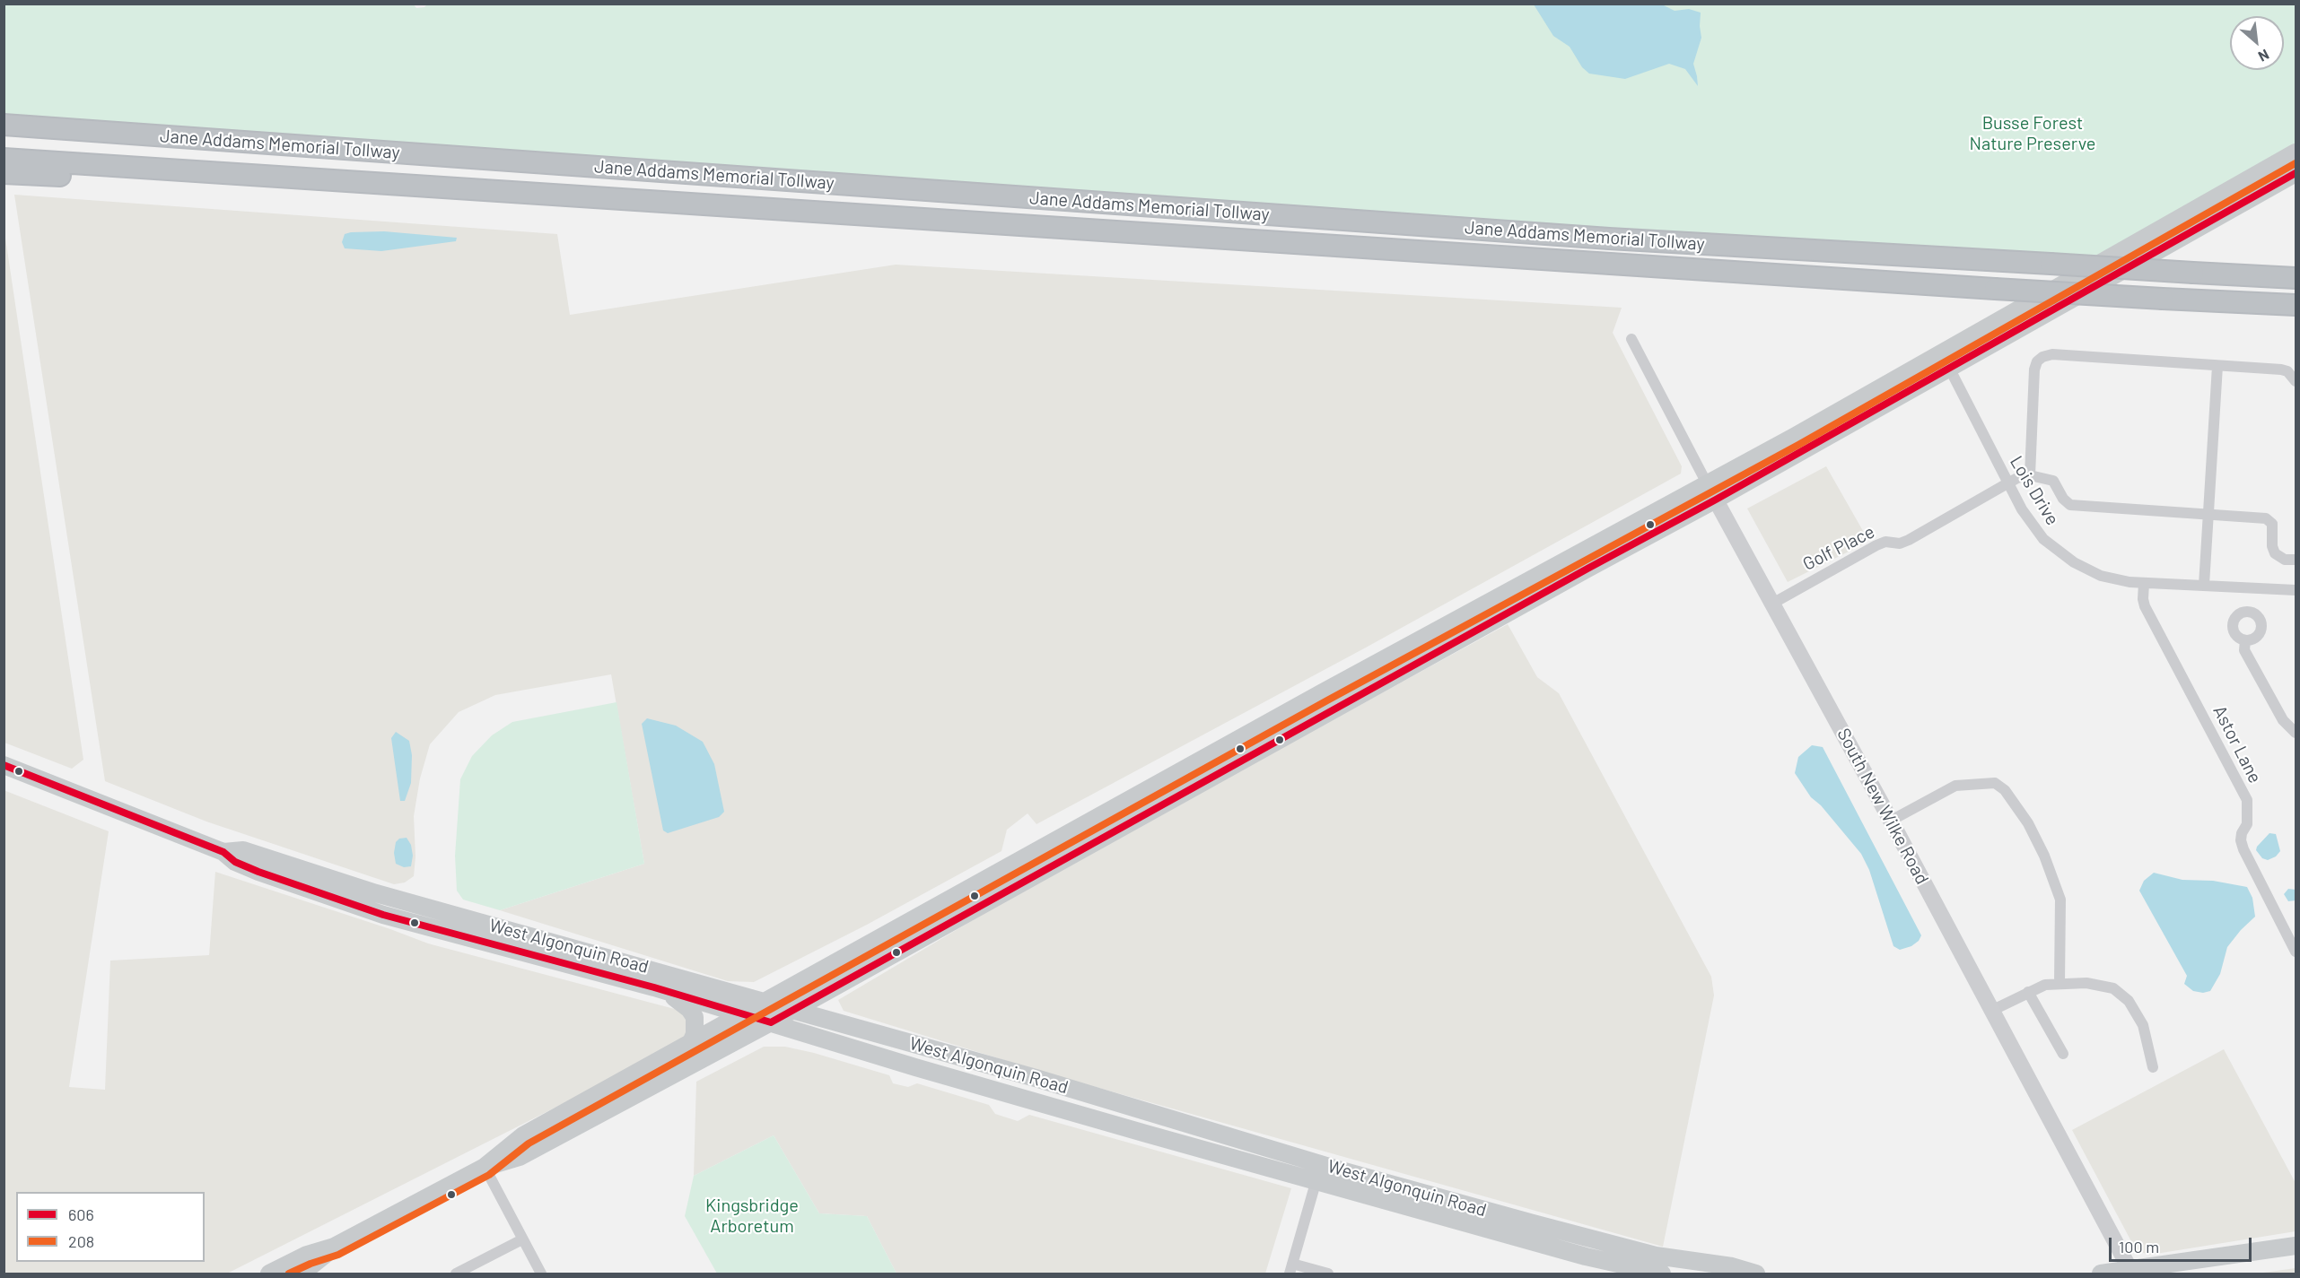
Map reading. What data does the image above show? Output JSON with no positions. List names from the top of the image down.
{
  "streets": {
    "highway": ["Jane Addams Memorial Tollway"],
    "main road": ["South New Wilke Road", "West Algonquin Road"],
    "street": ["Lois Drive", "Golf Place", "Astor Lane"]
  },
  "crossings": [
    ["Lois Drive", "Golf Place"],
    ["Lois Drive", "Astor Lane"],
    ["Golf Place", "South New Wilke Road"]
  ],
  "parks": ["Busse Forest Nature Preserve", "Kingsbridge Arboretum"],
  "lines": ["transit line 208", "transit line 606"],
  "legend": ["606", "208"],
  "scale_bar": "100 m",
  "north": "bottom right"
}
